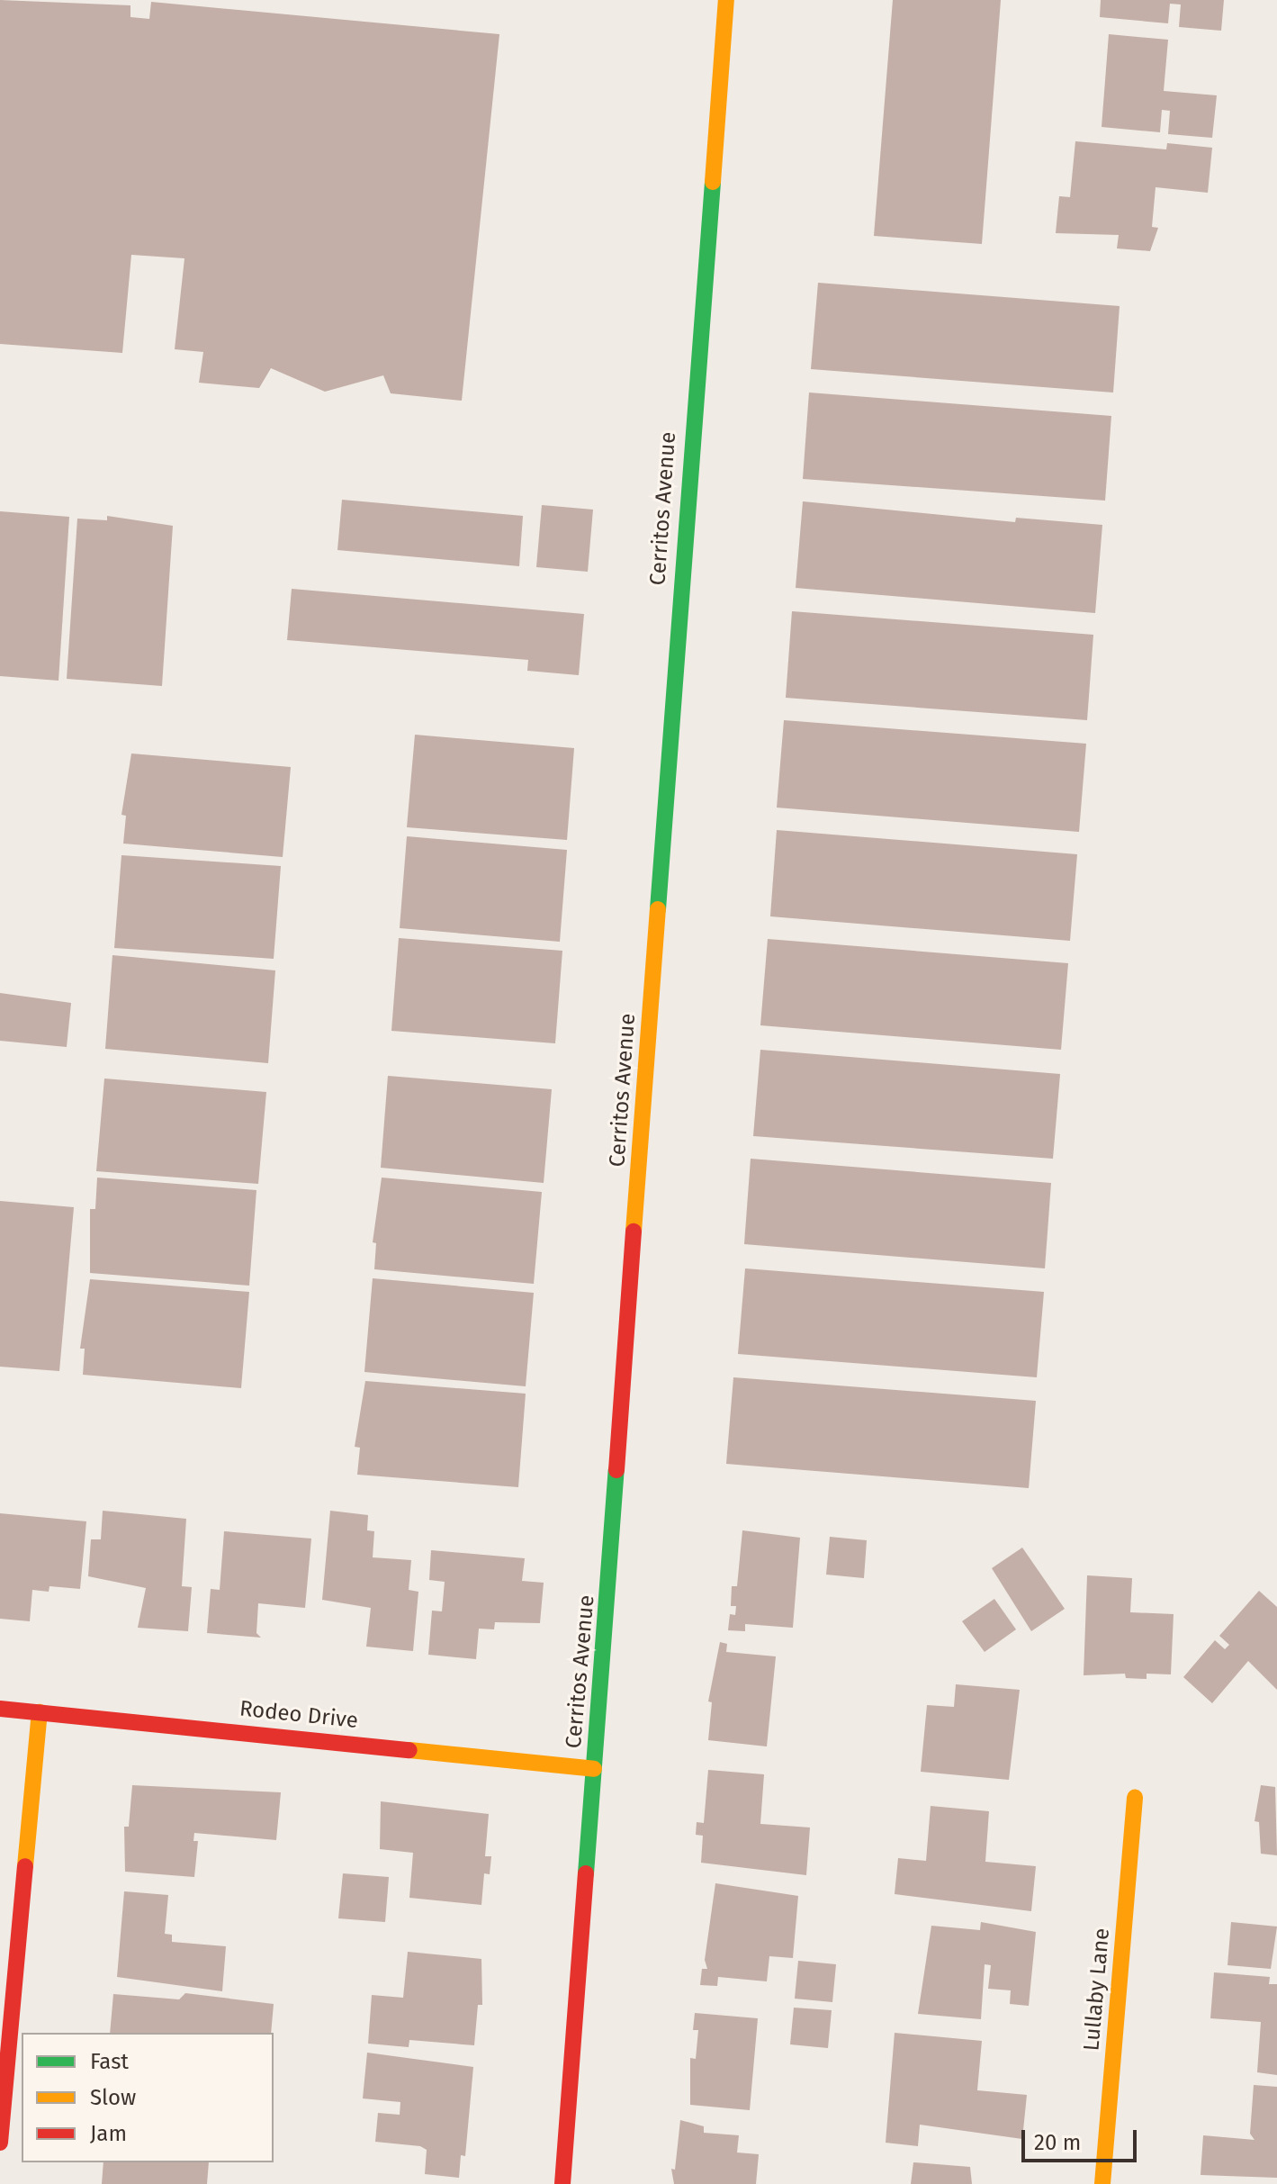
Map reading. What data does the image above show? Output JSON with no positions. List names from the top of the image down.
{
  "streets": {
    "street": ["Cerritos Avenue", "Rodeo Drive", "Lullaby Lane"]
  },
  "crossings": [
    ["Cerritos Avenue", "Rodeo Drive"]
  ],
  "legend": ["Fast", "Slow", "Jam"],
  "scale_bar": "20 m"
}
